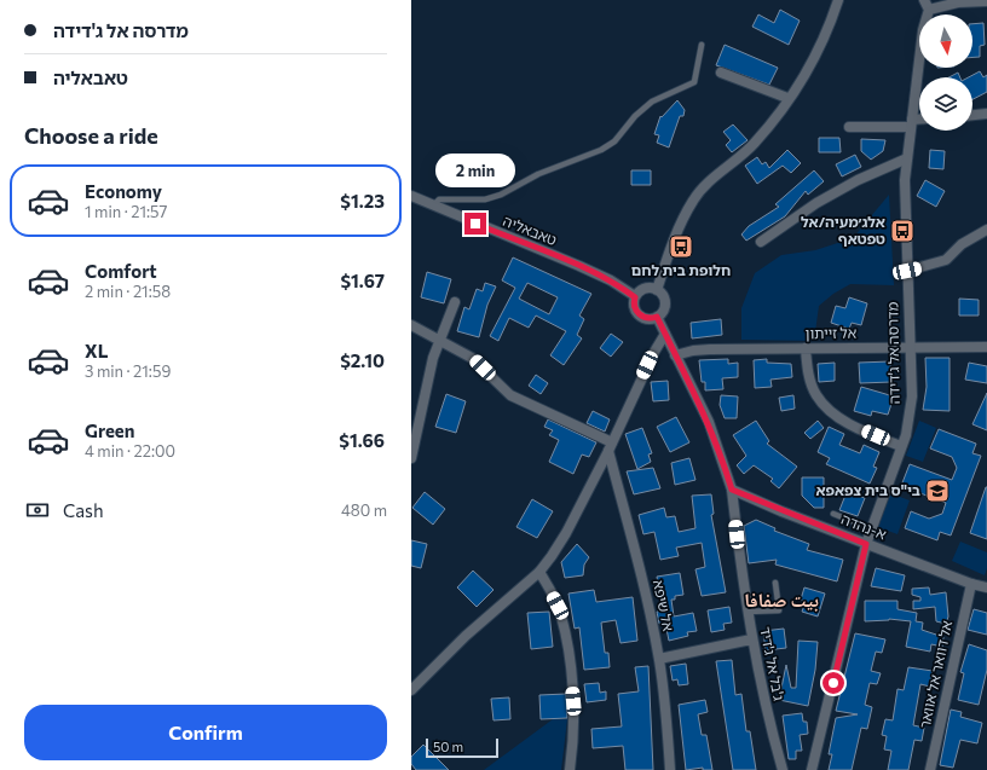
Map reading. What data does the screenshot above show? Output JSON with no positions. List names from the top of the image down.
{
  "streets": {
    "street": [
      "טאבאליה",
      "אל זייתון",
      "מדרסה אל ג'דידה",
      "א-נהדה",
      "אל שיפא",
      "ג'בל אל ג'דיד",
      "אל דוואר אל אוואר"
    ]
  },
  "crossings": [
    ["טאבאליה", "ג'בל אל ג'דיד"],
    ["אל זייתון", "מדרסה אל ג'דידה"],
    ["אל זייתון", "ג'בל אל ג'דיד"],
    ["מדרסה אל ג'דידה", "א-נהדה"],
    ["א-נהדה", "ג'בל אל ג'דיד"],
    ["א-נהדה", "אל דוואר אל אוואר"]
  ],
  "districts": ["بيت صفافا"],
  "places": {
    "bus stop": ["אלג׳מעיה/אל טפטאף", "חלופת בית לחם"],
    "school or university": ["בי\"ס בית צפאפא"]
  },
  "scale_bar": "50 m",
  "north": "bottom",
  "page": {
    "banner": ["מדרסה אל ג'דידה", "טאבאליה"],
    "heading": "Choose a ride",
    "bubble": "2 min",
    "list": [
      {
        "name": "Economy",
        "note": "1 min · 21:57",
        "value": "$1.23"
      },
      {
        "name": "Comfort",
        "note": "2 min · 21:58",
        "value": "$1.67"
      },
      {
        "name": "XL",
        "note": "3 min · 21:59",
        "value": "$2.10"
      },
      {
        "name": "Green",
        "note": "4 min · 22:00",
        "value": "$1.66"
      }
    ],
    "pay": ["Cash", "480 m"],
    "buttons": "Confirm",
    "scale": "50 m"
  }
}
